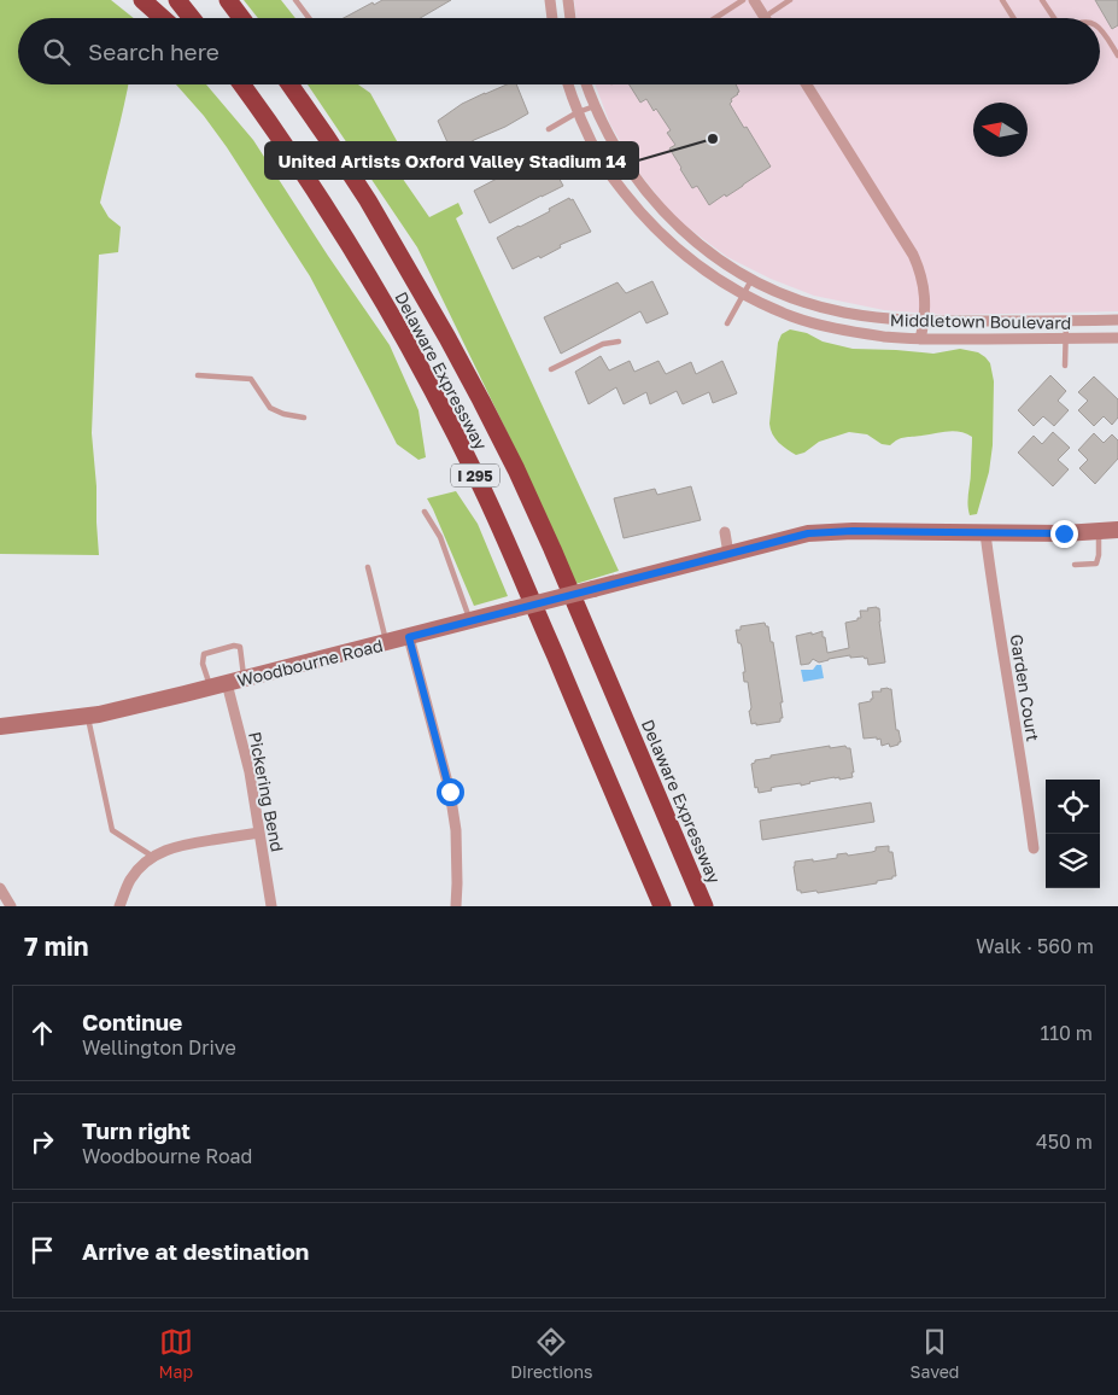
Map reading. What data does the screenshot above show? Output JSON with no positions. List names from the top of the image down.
{
  "streets": {
    "highway": ["Delaware Expressway", "I 295"],
    "main road": ["Woodbourne Road"],
    "street": ["Middletown Boulevard", "Garden Court", "Pickering Bend"]
  },
  "crossings": [
    ["Woodbourne Road", "Garden Court"],
    ["Woodbourne Road", "Pickering Bend"]
  ],
  "places": ["United Artists Oxford Valley Stadium 14"],
  "north": "left",
  "page": {
    "search": "Search here",
    "heading": ["7 min", "Walk · 560 m"],
    "list": [
      ["Continue", "Wellington Drive", "110 m"],
      ["Turn right", "Woodbourne Road", "450 m"],
      "Arrive at destination"
    ],
    "nav": ["Map", "Directions", "Saved"]
  }
}
